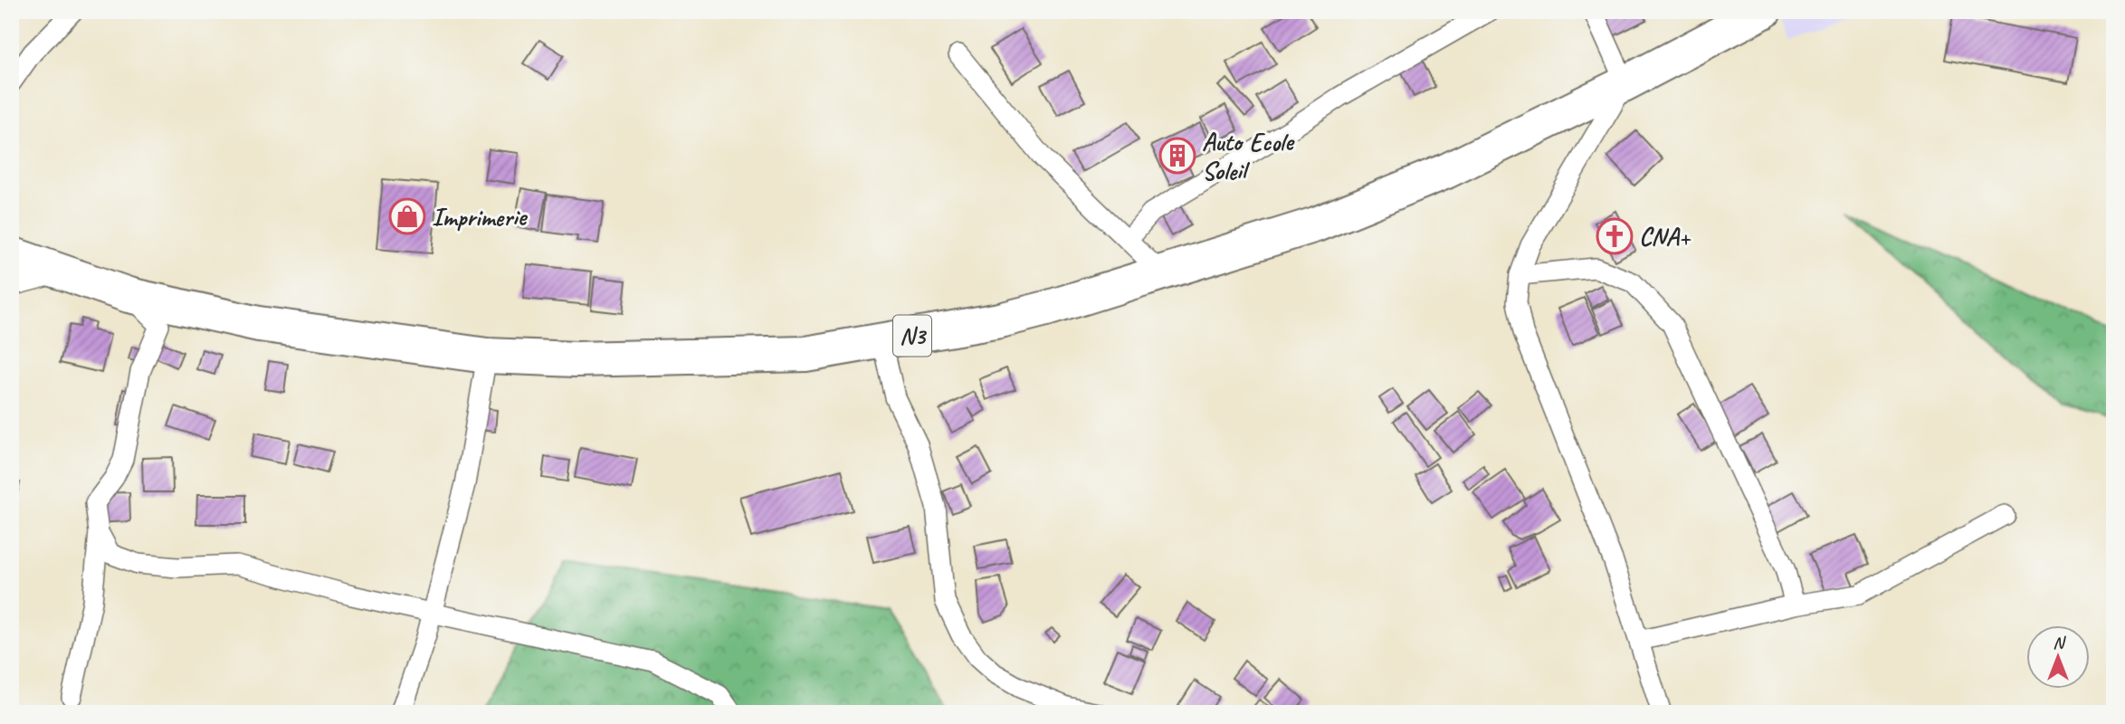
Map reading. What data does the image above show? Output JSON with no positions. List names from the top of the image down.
{
  "streets": {
    "highway": ["N3"]
  },
  "places": {
    "building": ["Auto Ecole Soleil"],
    "shop": ["Imprimerie"],
    "church": ["CNA+"]
  },
  "north": "top"
}
